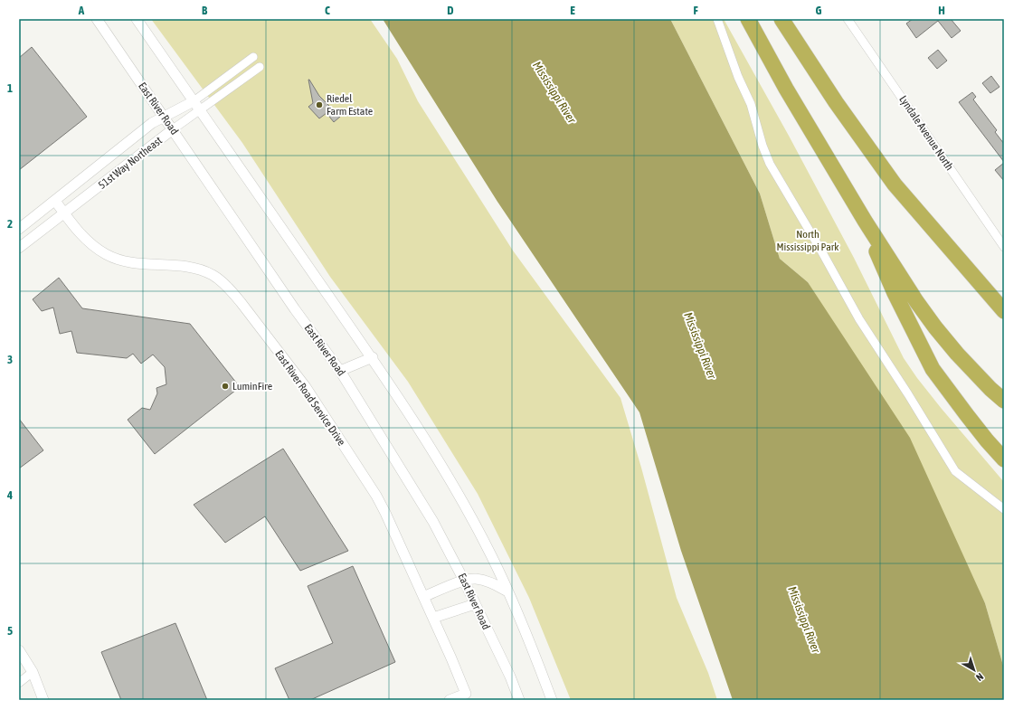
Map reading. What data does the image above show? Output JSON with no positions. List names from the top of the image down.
{
  "streets": {
    "street": [
      "East River Road",
      "Lyndale Avenue North",
      "51st Way Northeast",
      "East River Road Service Drive"
    ]
  },
  "crossings": [
    ["East River Road", "51st Way Northeast"],
    ["51st Way Northeast", "East River Road Service Drive"]
  ],
  "water": ["Mississippi River"],
  "parks": ["North Mississippi Park"],
  "places": ["Riedel Farm Estate", "LuminFire"],
  "north": "bottom right",
  "grid": {
    "columns": [
      "A",
      "B",
      "C",
      "D",
      "E",
      "F",
      "G",
      "H"
    ],
    "rows": [
      "1",
      "2",
      "3",
      "4",
      "5"
    ]
  }
}
